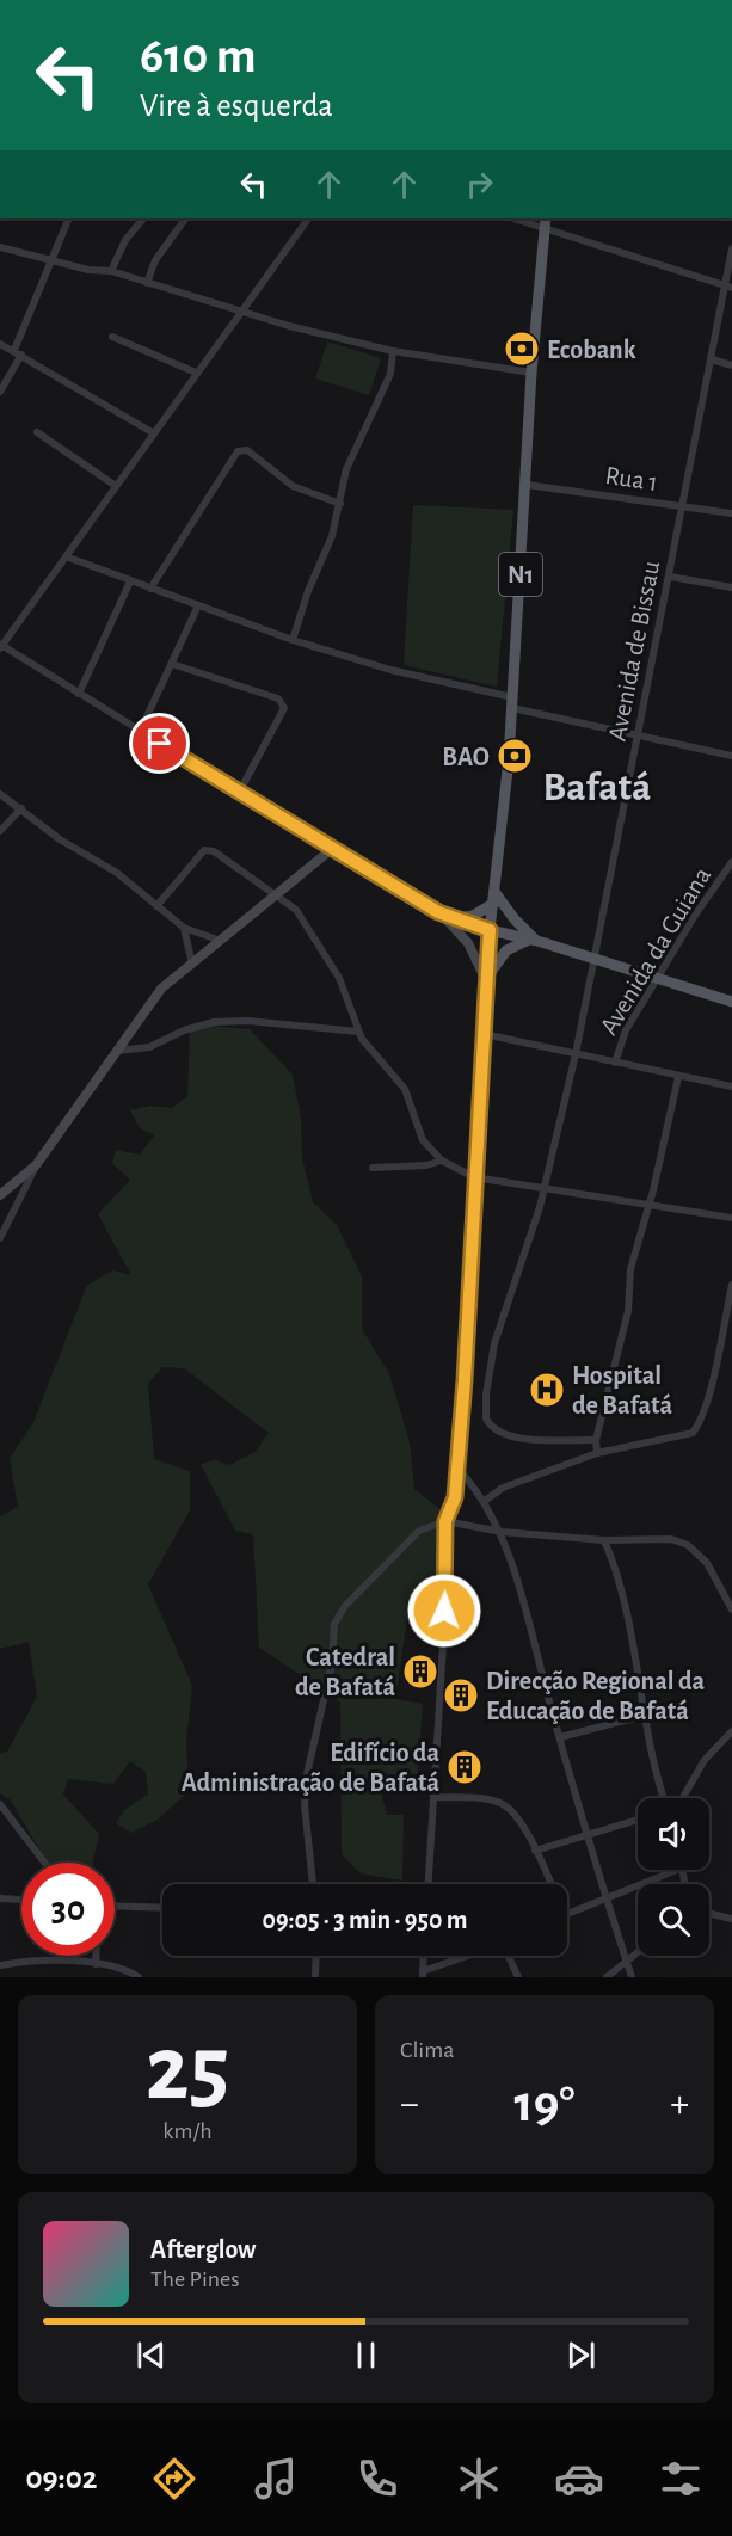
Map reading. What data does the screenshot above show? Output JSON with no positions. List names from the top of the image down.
{
  "streets": {
    "main road": ["N1"],
    "street": ["Rua 1", "Avenida de Bissau", "Avenida da Guiana"]
  },
  "crossings": [
    ["Rua 1", "N1"],
    ["Rua 1", "Avenida de Bissau"]
  ],
  "districts": ["Bafatá"],
  "places": {
    "bank": ["Ecobank", "BAO"],
    "hospital": ["Hospital de Bafatá"],
    "building": ["Catedral de Bafatá", "Direcção Regional da Educação de Bafatá", "Edifício da Administração de Bafatá"]
  },
  "page": {
    "turn": ["610 m", "Vire à esquerda"],
    "limit": "30",
    "trip": "09:05 · 3 min · 950 m",
    "tile": [
      ["25", "km/h"],
      "Clima"
    ],
    "heat": ["−", "19°", "+"],
    "song": ["Afterglow", "The Pines"],
    "tabs": "09:02"
  }
}
